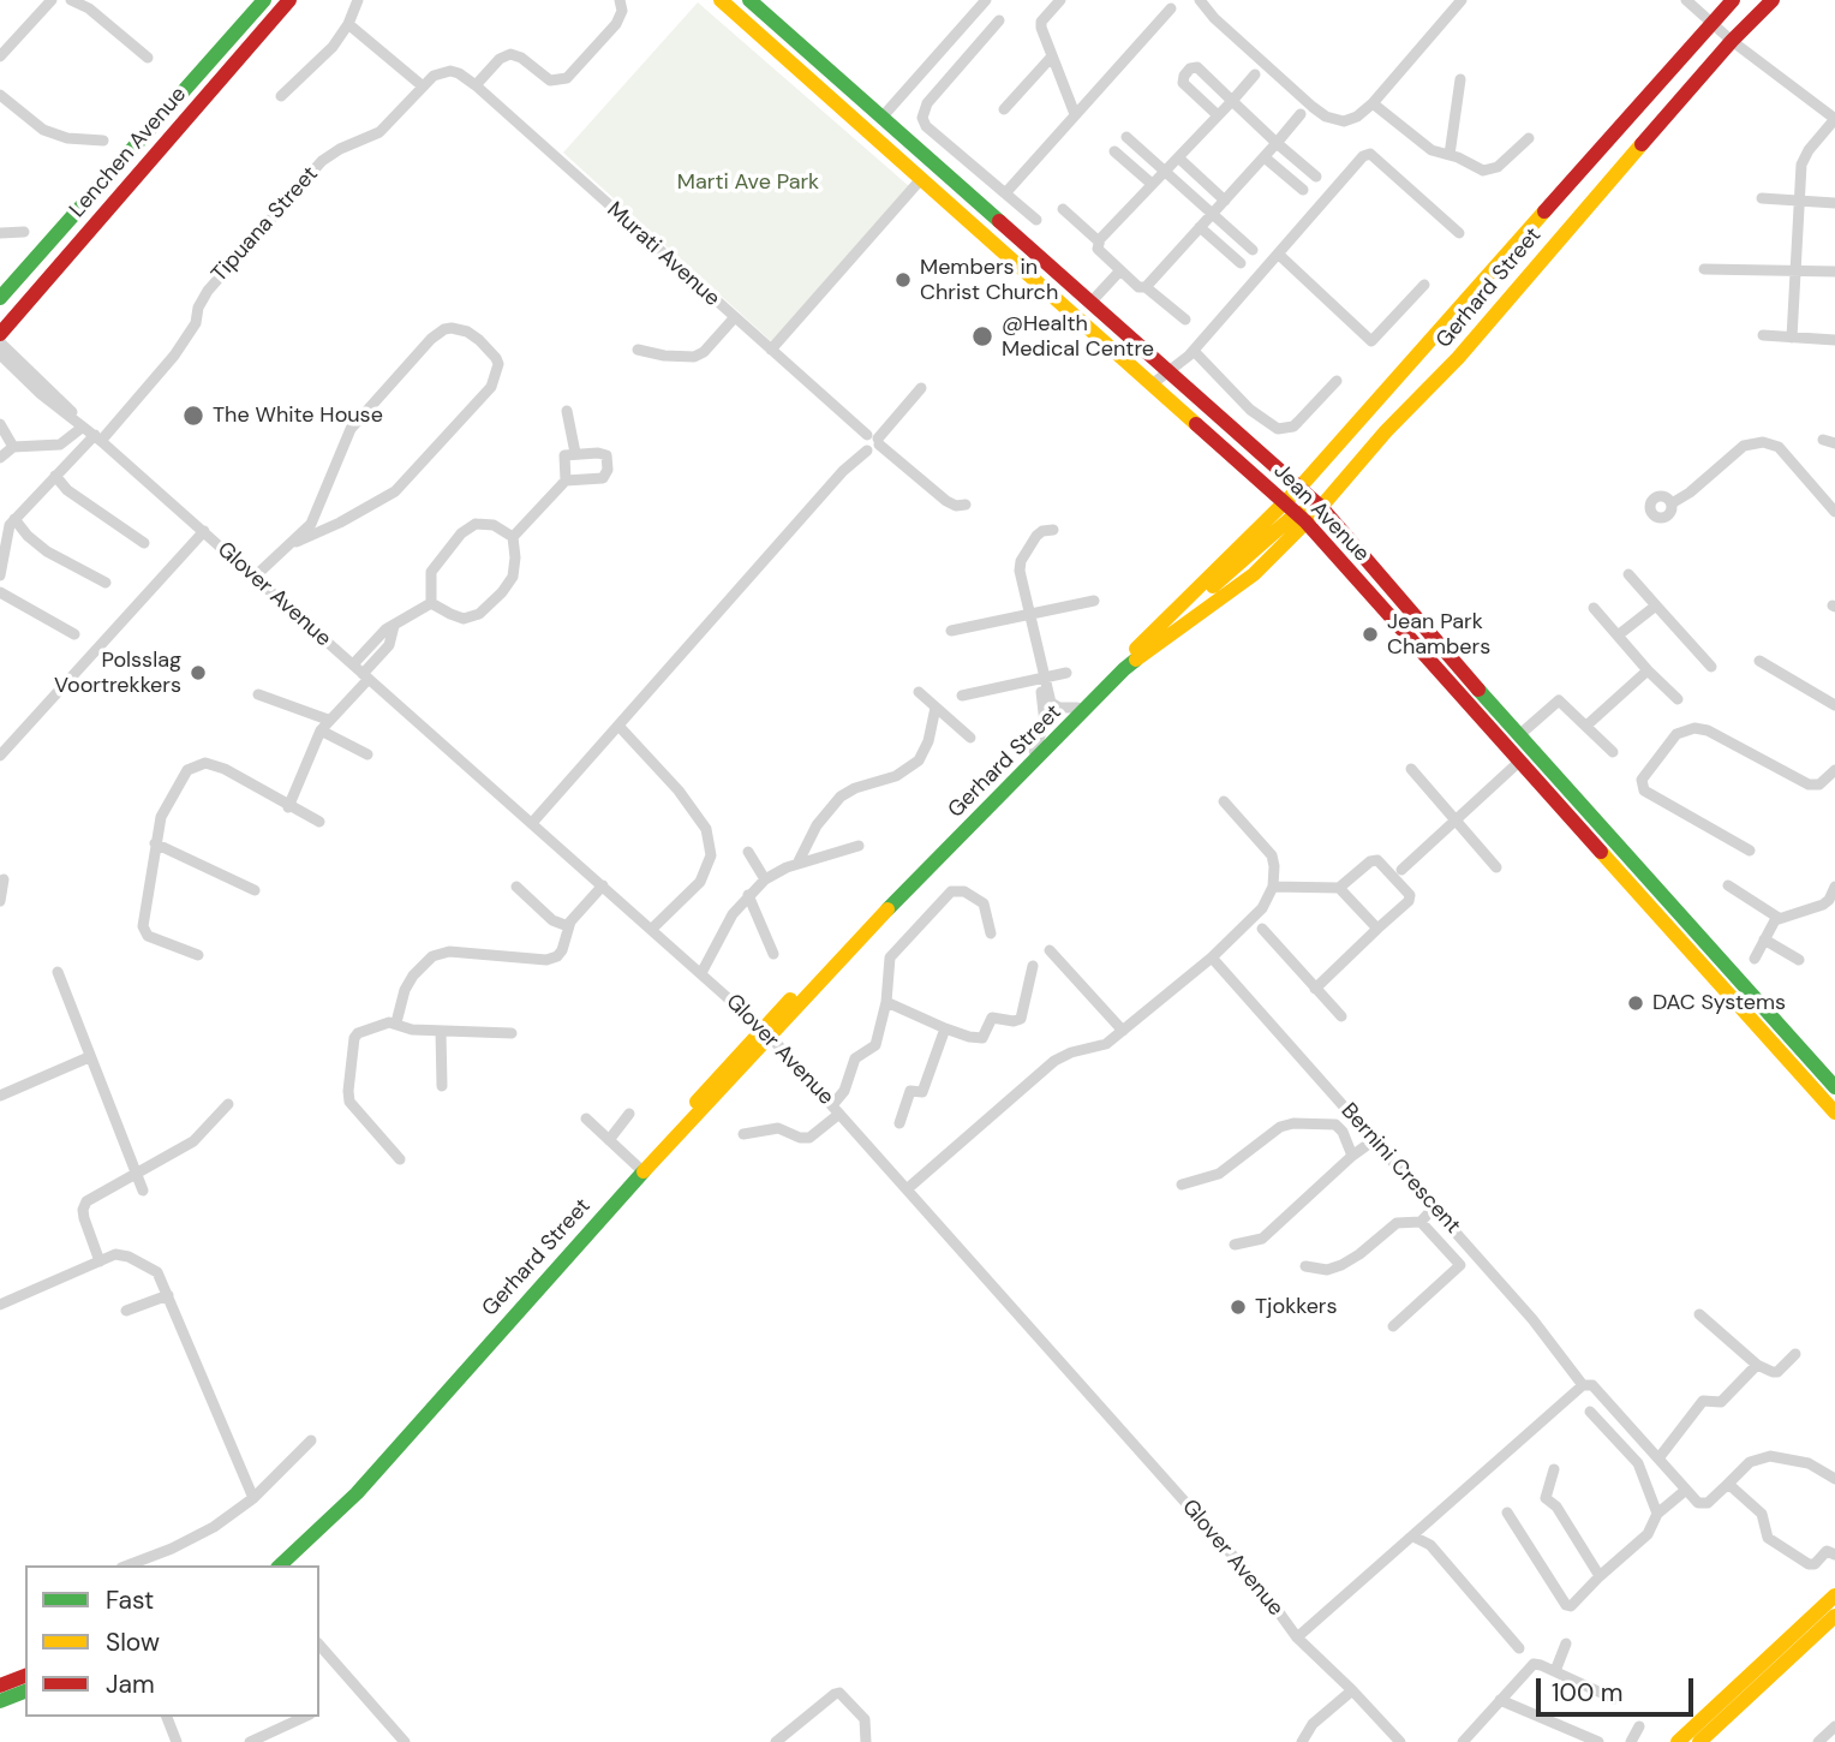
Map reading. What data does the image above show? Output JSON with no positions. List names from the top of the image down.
{
  "streets": {
    "street": [
      "Lenchen Avenue",
      "Tipuana Street",
      "Murati Avenue",
      "Gerhard Street",
      "Jean Avenue",
      "Glover Avenue",
      "Bernini Crescent"
    ]
  },
  "crossings": [
    ["Tipuana Street", "Glover Avenue"],
    ["Gerhard Street", "Jean Avenue"],
    ["Gerhard Street", "Glover Avenue"]
  ],
  "parks": ["Marti Ave Park"],
  "places": [
    "Members in Christ Church",
    "@Health Medical Centre",
    "The White House",
    "Jean Park Chambers",
    "Polsslag Voortrekkers",
    "DAC Systems",
    "Tjokkers"
  ],
  "legend": ["Fast", "Slow", "Jam"],
  "scale_bar": "100 m"
}
